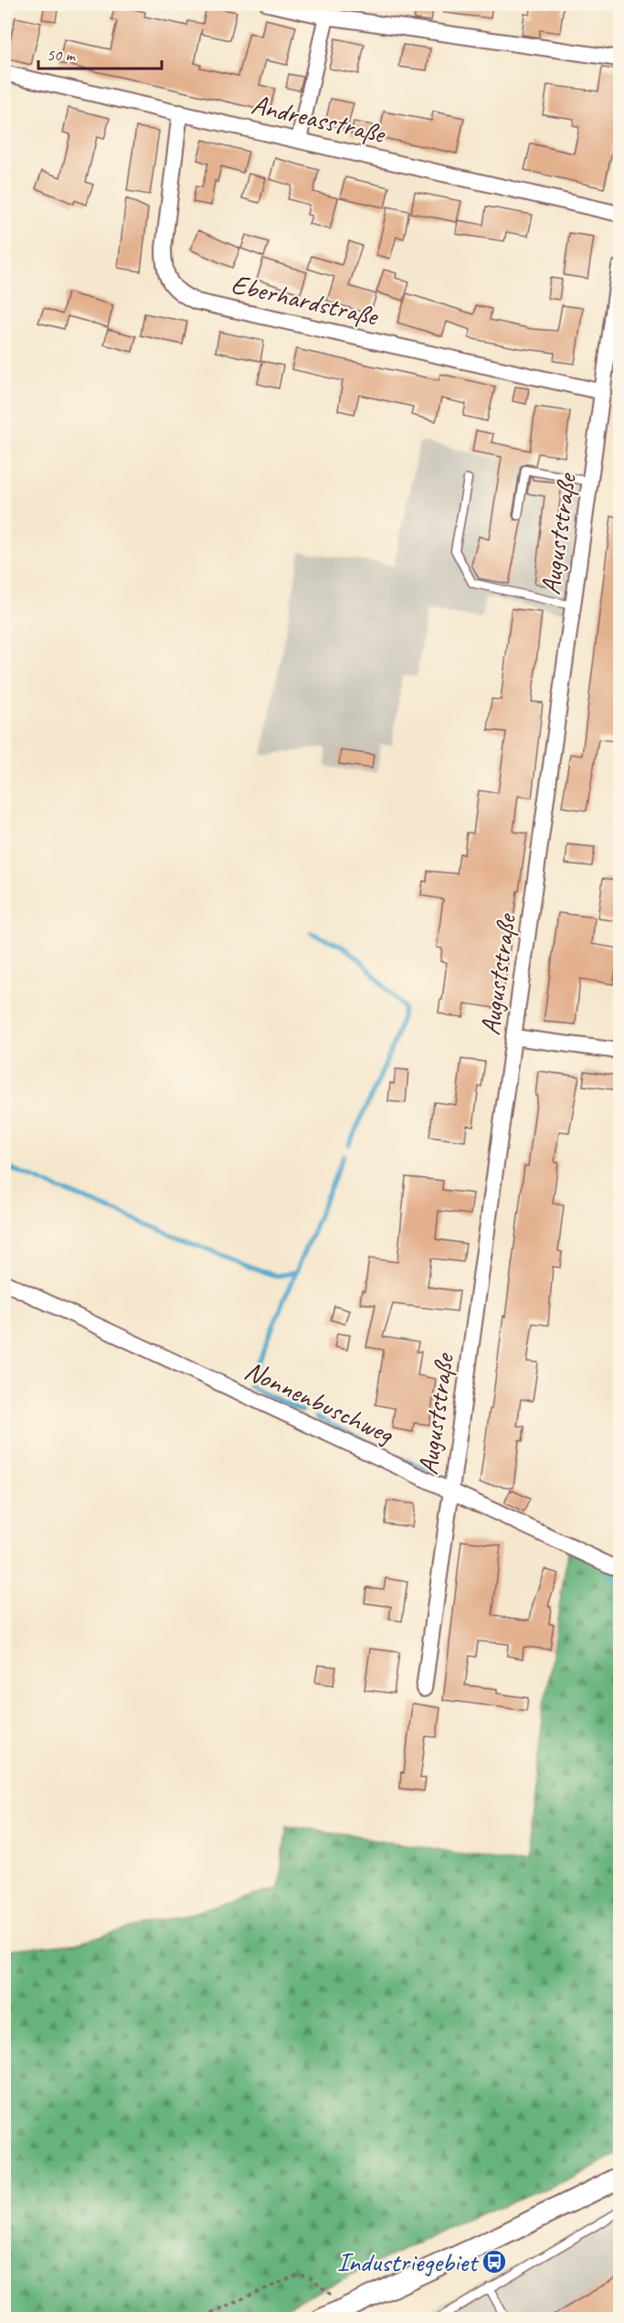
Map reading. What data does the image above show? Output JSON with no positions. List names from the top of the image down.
{
  "streets": {
    "street": [
      "Andreasstraße",
      "Eberhardstraße",
      "Auguststraße",
      "Nonnenbuschweg"
    ]
  },
  "crossings": [
    ["Andreasstraße", "Eberhardstraße"],
    ["Eberhardstraße", "Auguststraße"],
    ["Auguststraße", "Nonnenbuschweg"]
  ],
  "places": {
    "bus stop": ["Industriegebiet"]
  },
  "scale_bar": "50 m"
}
